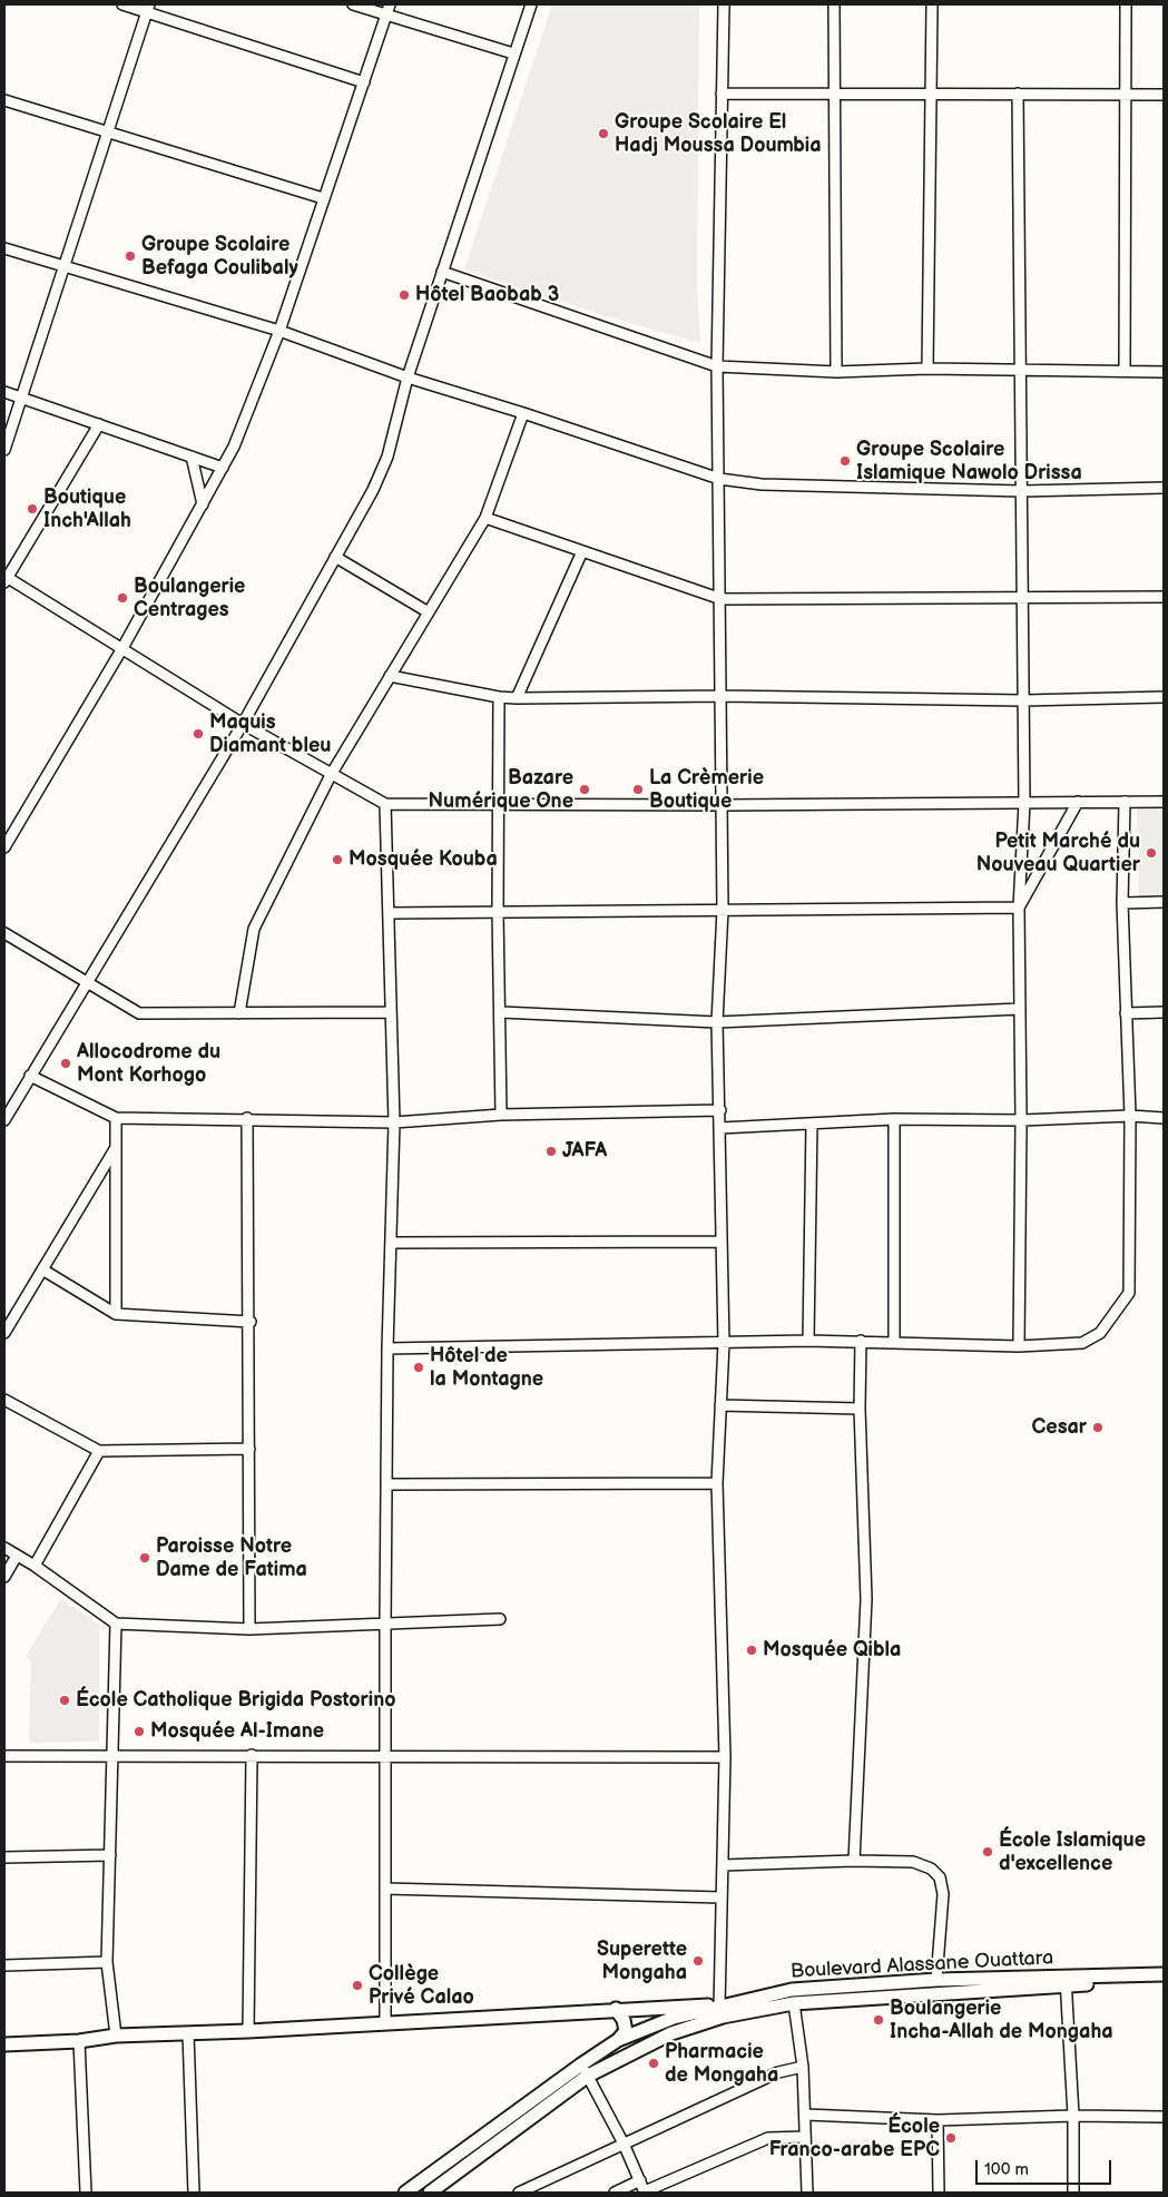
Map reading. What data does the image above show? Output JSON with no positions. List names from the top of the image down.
{
  "streets": {
    "main road": ["Boulevard Alassane Ouattara"]
  },
  "places": [
    "Groupe Scolaire El Hadj Moussa Doumbia",
    "Groupe Scolaire Befaga Coulibaly",
    "Hôtel Baobab 3",
    "Groupe Scolaire Islamique Nawolo Drissa",
    "Boutique Inch'Allah",
    "Boulangerie Centrages",
    "Maquis Diamant bleu",
    "Bazare Numérique One",
    "La Crèmerie Boutique",
    "Petit Marché du Nouveau Quartier",
    "Mosquée Kouba",
    "Allocodrome du Mont Korhogo",
    "JAFA",
    "Hôtel de la Montagne",
    "Cesar",
    "Paroisse Notre Dame de Fatima",
    "Mosquée Qibla",
    "École Catholique Brigida Postorino",
    "Mosquée Al-Imane",
    "École Islamique d'excellence",
    "Superette Mongaha",
    "Collège Privé Calao",
    "Boulangerie Incha-Allah de Mongaha",
    "Pharmacie de Mongaha",
    "École Franco-arabe EPC"
  ],
  "scale_bar": "100 m"
}
